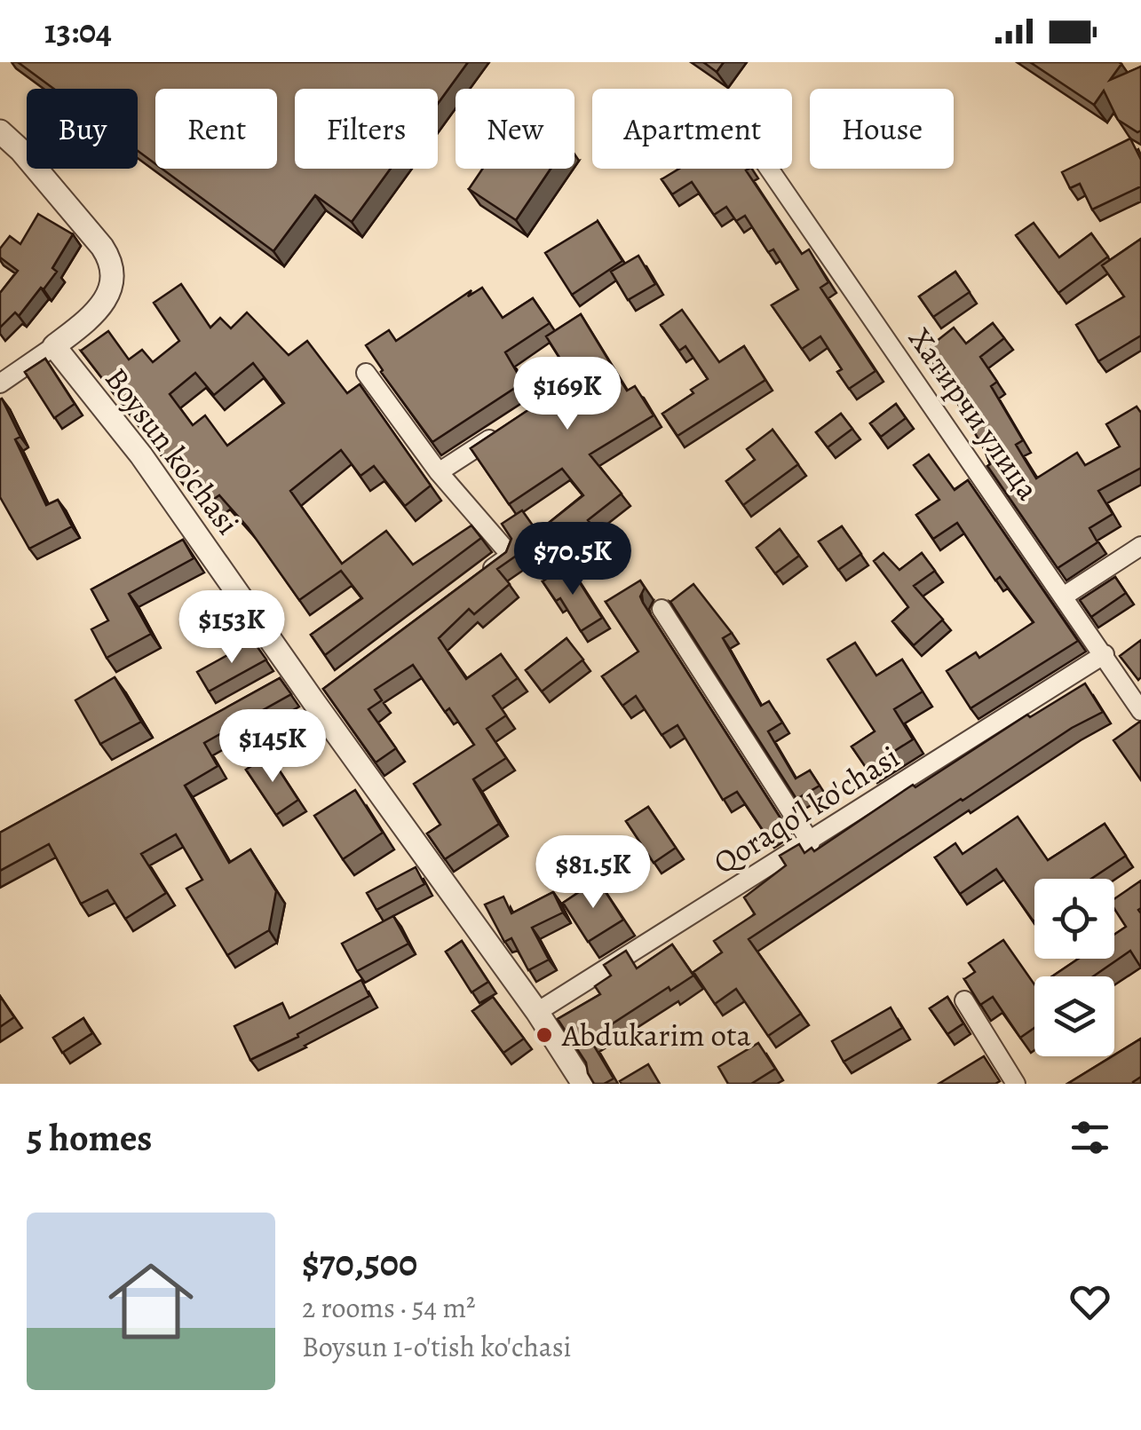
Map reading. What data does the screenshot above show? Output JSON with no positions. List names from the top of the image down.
{
  "streets": {
    "street": ["Хатирчи улица", "Boysun ko'chasi", "Qoraqo'l ko'chasi"]
  },
  "crossings": [
    ["Хатирчи улица", "Qoraqo'l ko'chasi"],
    ["Boysun ko'chasi", "Qoraqo'l ko'chasi"]
  ],
  "places": ["Abdukarim ota"],
  "page": {
    "status": "13:04",
    "chip": [
      "Buy",
      "Rent",
      "Filters",
      "New",
      "Apartment",
      "House"
    ],
    "price": [
      "$169K",
      "$70.5K",
      "$153K",
      "$145K",
      "$81.5K"
    ],
    "heading": "5 homes",
    "list": [
      {
        "name": "$70,500",
        "note": "2 rooms · 54 m² · Boysun 1-o'tish ko'chasi"
      }
    ]
  }
}
